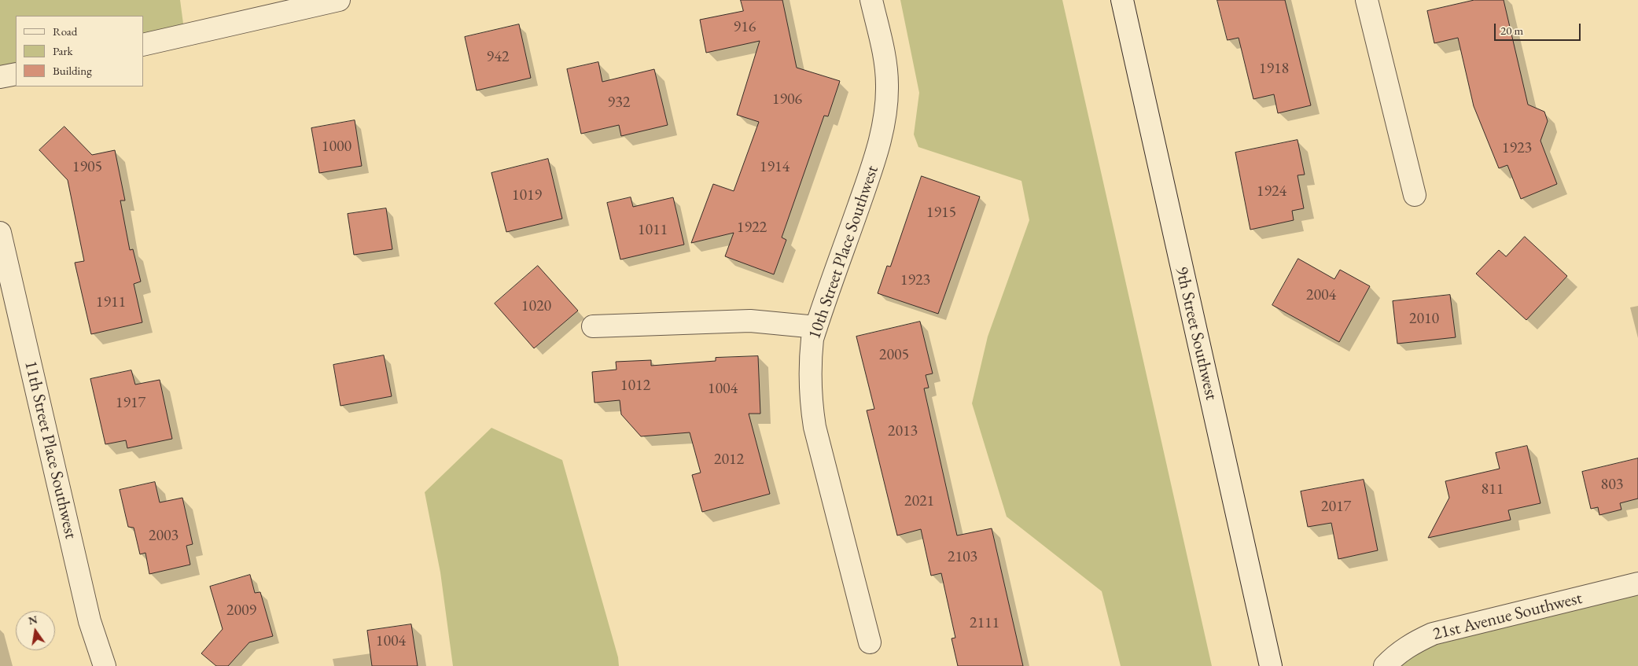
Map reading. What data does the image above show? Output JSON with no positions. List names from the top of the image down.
{
  "streets": {
    "street": [
      "10th Street Place Southwest",
      "9th Street Southwest",
      "11th Street Place Southwest",
      "21st Avenue Southwest"
    ]
  },
  "house_numbers": [
    "916",
    "942",
    "1918",
    "1906",
    "932",
    "1000",
    "1923",
    "1905",
    "1914",
    "1924",
    "1019",
    "1915",
    "1922",
    "1011",
    "1923",
    "2004",
    "1911",
    "1020",
    "2010",
    "2005",
    "1012",
    "1004",
    "1917",
    "2013",
    "2012",
    "803",
    "811",
    "2021",
    "2017",
    "2003",
    "2103",
    "2009",
    "2111",
    "1004"
  ],
  "legend": ["Road", "Park", "Building"],
  "scale_bar": "20 m",
  "north": "top"
}
